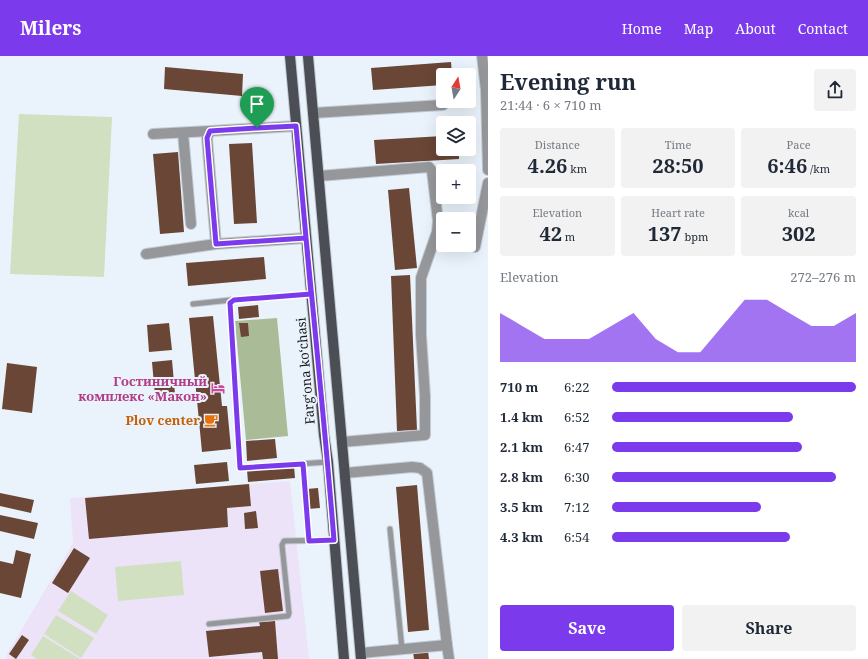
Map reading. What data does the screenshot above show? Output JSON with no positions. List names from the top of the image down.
{
  "streets": {
    "main road": ["Fargʻona koʻchasi"]
  },
  "places": {
    "hotel": ["Гостиничный комплекс «Макон»"],
    "cafe": ["Plov center"]
  },
  "north": "top",
  "page": {
    "header": "Milers",
    "nav": [
      "Home",
      "Map",
      "About",
      "Contact"
    ],
    "heading": ["Evening run", "21:44 · 6 × 710 m"],
    "map_buttons": ["+", "−"],
    "stats": [
      ["Distance", "4.26 km"],
      ["Time", "28:50"],
      ["Pace", "6:46 /km"],
      ["Elevation", "42 m"],
      ["Heart rate", "137 bpm"],
      ["kcal", "302"]
    ],
    "chart": ["Elevation", "272–276 m"],
    "list": [
      {
        "name": "710 m",
        "note": "6:22"
      },
      {
        "name": "1.4 km",
        "note": "6:52"
      },
      {
        "name": "2.1 km",
        "note": "6:47"
      },
      {
        "name": "2.8 km",
        "note": "6:30"
      },
      {
        "name": "3.5 km",
        "note": "7:12"
      },
      {
        "name": "4.3 km",
        "note": "6:54"
      }
    ],
    "buttons": ["Save", "Share"]
  }
}
